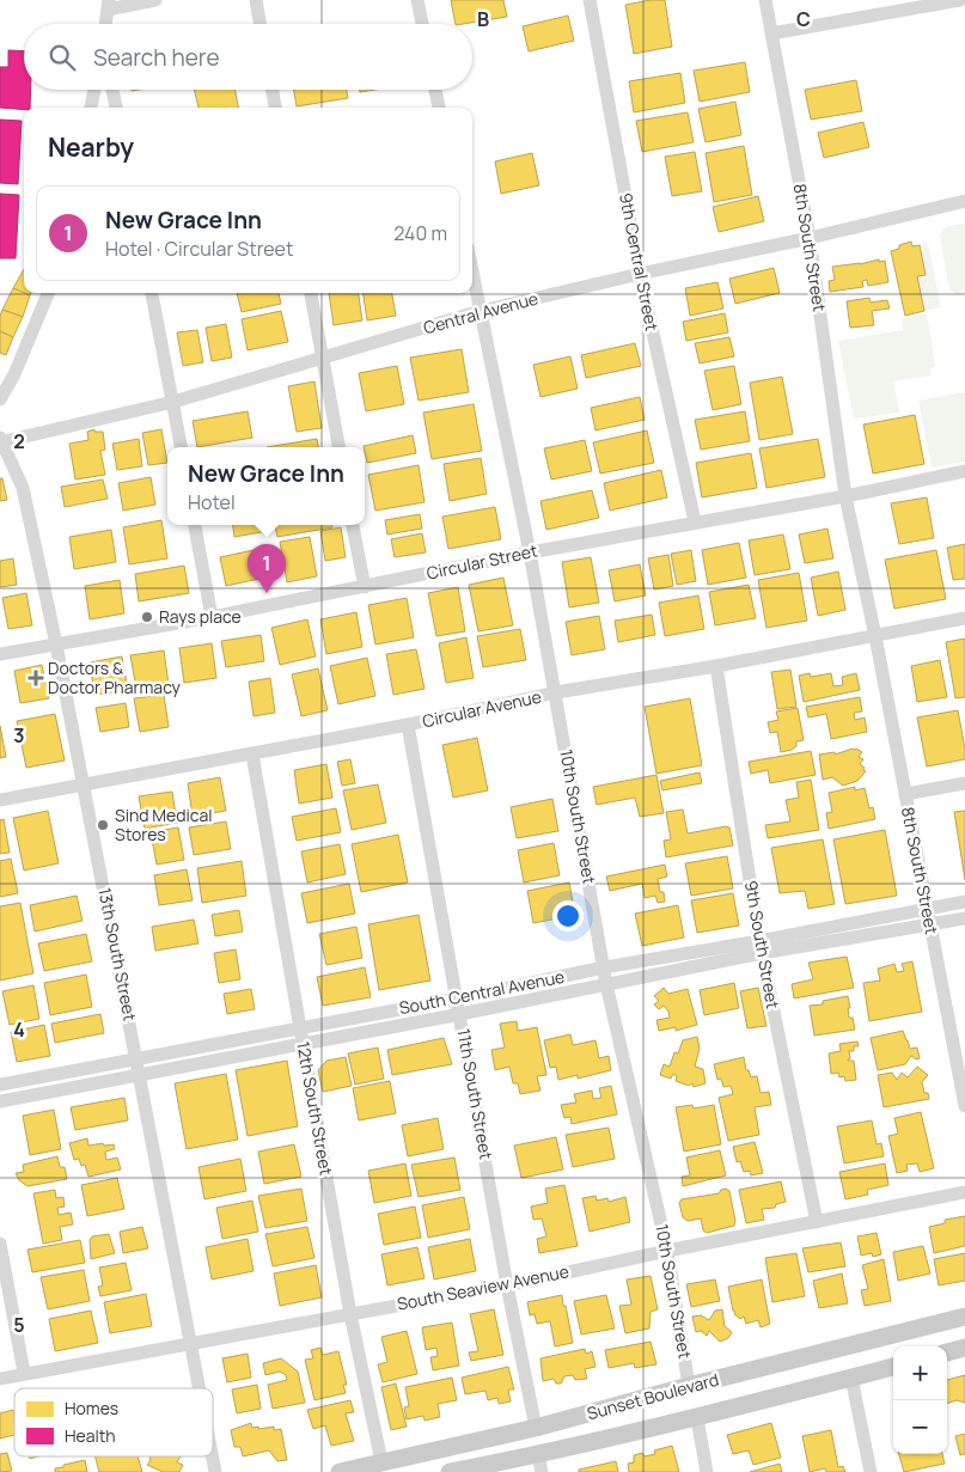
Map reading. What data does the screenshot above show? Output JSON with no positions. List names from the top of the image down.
{
  "streets": {
    "main road": ["Sunset Boulevard"],
    "street": [
      "8th South Street",
      "9th Central Street",
      "Central Avenue",
      "Circular Street",
      "Circular Avenue",
      "10th South Street",
      "9th South Street",
      "13th South Street",
      "South Central Avenue",
      "11th South Street",
      "12th South Street",
      "South Seaview Avenue"
    ]
  },
  "crossings": [
    ["8th South Street", "Central Avenue"],
    ["8th South Street", "Circular Street"],
    ["8th South Street", "Circular Avenue"],
    ["8th South Street", "South Central Avenue"],
    ["9th Central Street", "Central Avenue"],
    ["9th Central Street", "Circular Street"],
    ["Central Avenue", "10th South Street"],
    ["Central Avenue", "13th South Street"],
    ["Circular Street", "10th South Street"],
    ["Circular Street", "13th South Street"],
    ["Circular Avenue", "10th South Street"],
    ["Circular Avenue", "9th South Street"],
    ["Circular Avenue", "13th South Street"],
    ["Circular Avenue", "11th South Street"],
    ["Circular Avenue", "12th South Street"],
    ["10th South Street", "South Central Avenue"],
    ["10th South Street", "South Seaview Avenue"],
    ["10th South Street", "Sunset Boulevard"],
    ["9th South Street", "South Central Avenue"],
    ["9th South Street", "South Seaview Avenue"],
    ["13th South Street", "South Central Avenue"],
    ["13th South Street", "South Seaview Avenue"],
    ["South Central Avenue", "11th South Street"],
    ["South Central Avenue", "12th South Street"],
    ["11th South Street", "South Seaview Avenue"],
    ["11th South Street", "Sunset Boulevard"],
    ["12th South Street", "South Seaview Avenue"],
    ["12th South Street", "Sunset Boulevard"]
  ],
  "places": {
    "other": ["Rays place", "Sind Medical Stores"],
    "health": ["Doctors & Doctor Pharmacy"]
  },
  "legend": ["Homes", "Health"],
  "page": {
    "search": "Search here",
    "heading": "Nearby",
    "list": [
      {
        "mark": "1",
        "name": "New Grace Inn",
        "note": "Hotel · Circular Street",
        "value": "240 m"
      }
    ],
    "popup": ["New Grace Inn", "Hotel"],
    "pins": "1",
    "map_buttons": ["+", "−"]
  },
  "grid": {
    "columns": ["B", "C"],
    "rows": [
      "2",
      "3",
      "4",
      "5"
    ]
  }
}
